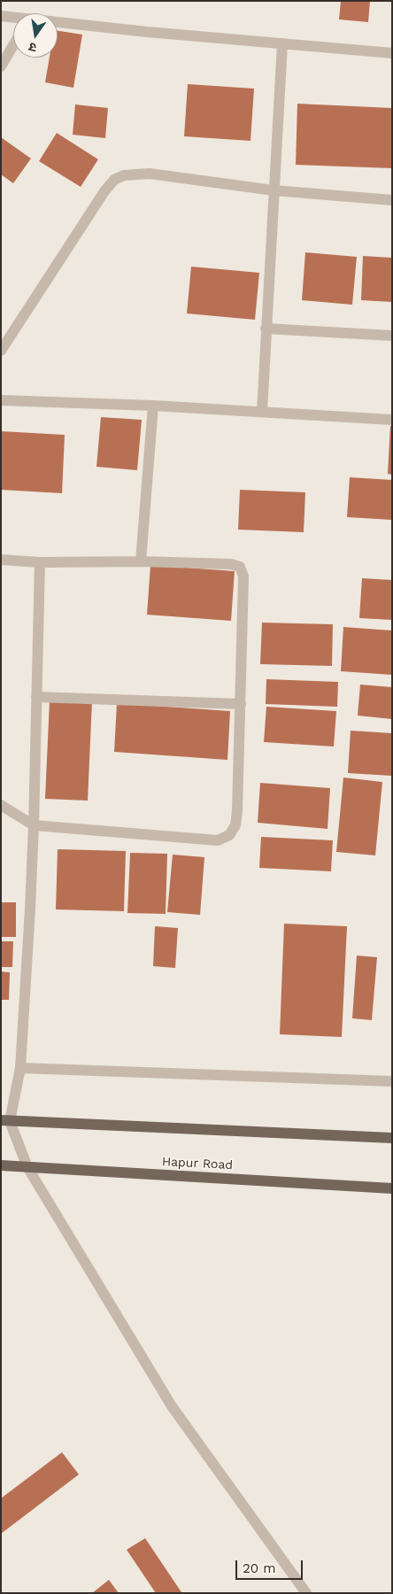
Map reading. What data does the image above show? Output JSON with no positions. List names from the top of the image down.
{
  "streets": {
    "main road": ["Hapur Road"]
  },
  "scale_bar": "20 m",
  "north": "bottom"
}
